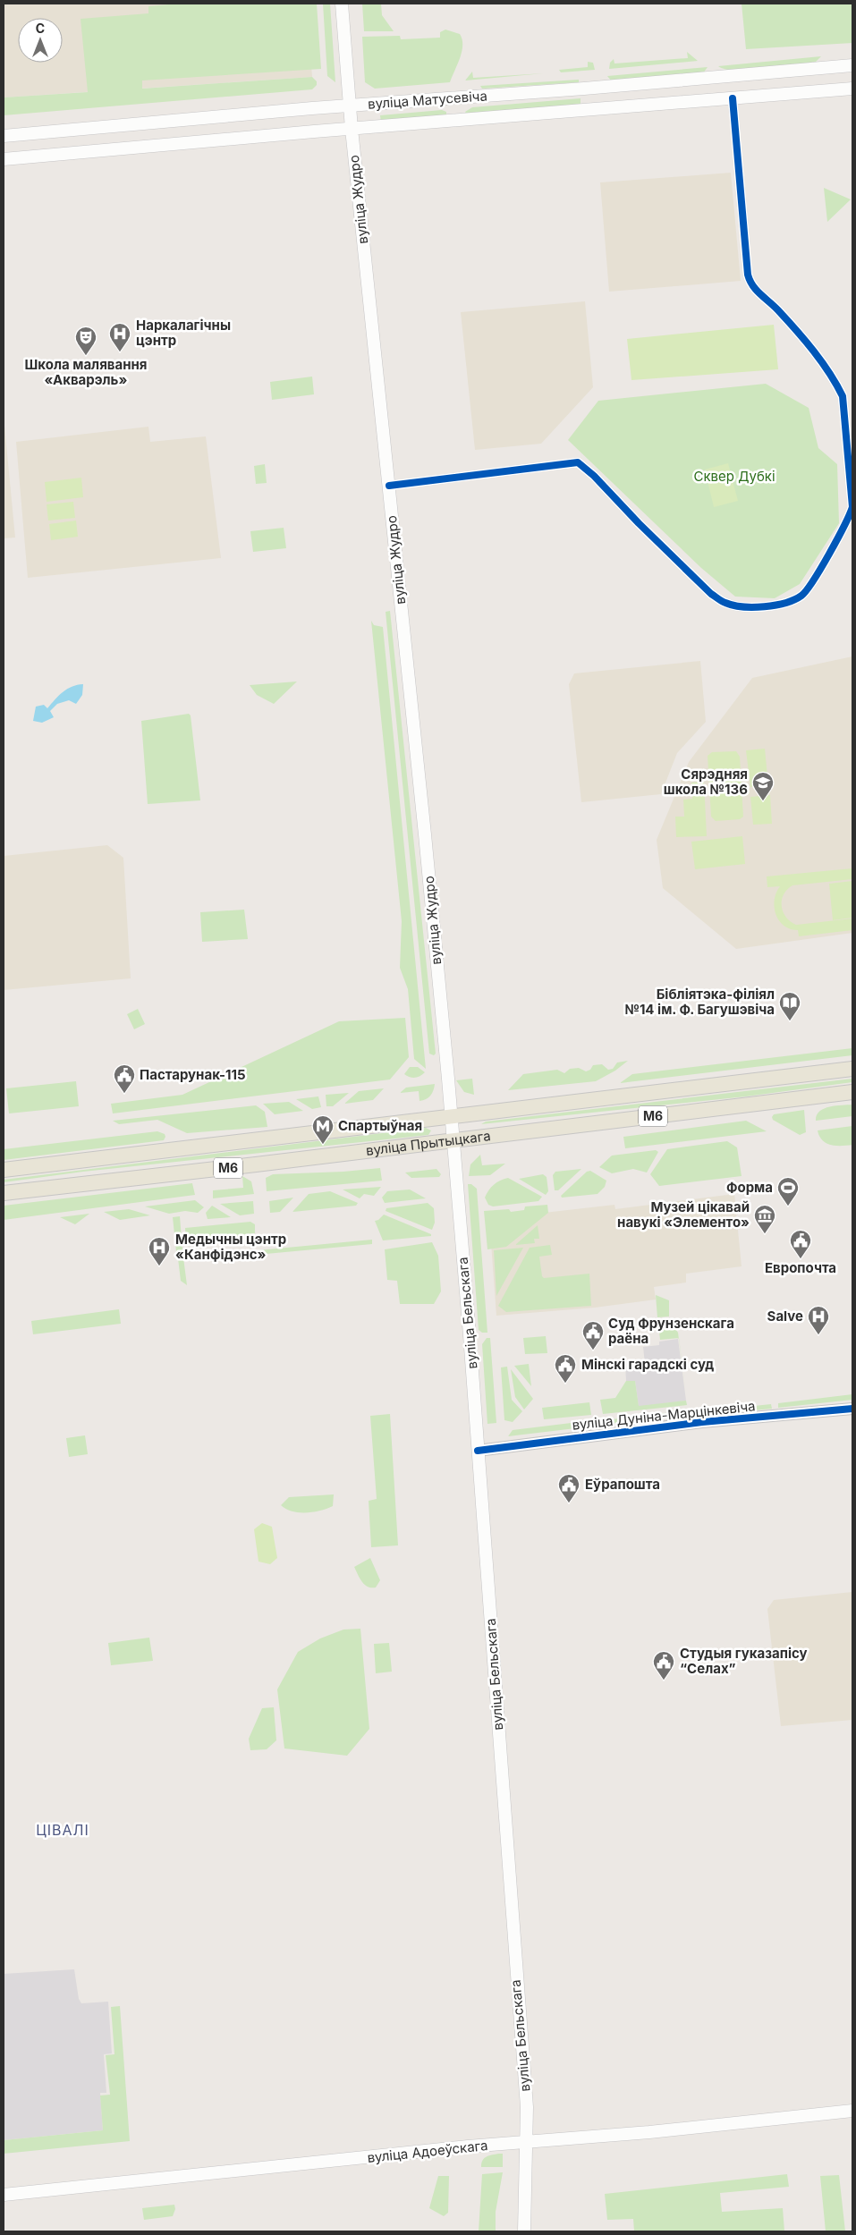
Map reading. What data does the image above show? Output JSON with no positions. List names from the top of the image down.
{
  "streets": {
    "main road": [
      "вуліца Матусевіча",
      "вуліца Жудро",
      "М6",
      "вуліца Прытыцкага",
      "вуліца Бельскага",
      "вуліца Адоеўскага"
    ],
    "street": ["вуліца Дуніна-Марцінкевіча"]
  },
  "crossings": [
    ["вуліца Матусевіча", "вуліца Жудро"],
    ["вуліца Жудро", "вуліца Прытыцкага"],
    ["вуліца Жудро", "вуліца Бельскага"],
    ["вуліца Прытыцкага", "вуліца Бельскага"],
    ["вуліца Бельскага", "вуліца Дуніна-Марцінкевіча"],
    ["вуліца Бельскага", "вуліца Адоеўскага"]
  ],
  "districts": ["ЦІВАЛІ"],
  "parks": ["Сквер Дубкі"],
  "places": {
    "hospital": ["Наркалагічны цэнтр", "Медычны цэнтр «Канфідэнс»", "Salve"],
    "theatre": ["Школа малявання «Акварэль»"],
    "school or university": ["Сярэдняя школа №136"],
    "library": ["Бібліятэка-філіял №14 ім. Ф. Багушэвіча"],
    "public building": [
      "Пастарунак-115",
      "Европочта",
      "Суд Фрунзенскага раёна",
      "Мінскі гарадскі суд",
      "Еўрапошта",
      "Студыя гуказапісу “Селах”"
    ],
    "metro station": ["Спартыўная"],
    "sports": ["Форма"],
    "museum": ["Музей цікавай навукі «Элементо»"]
  },
  "north": "top"
}
